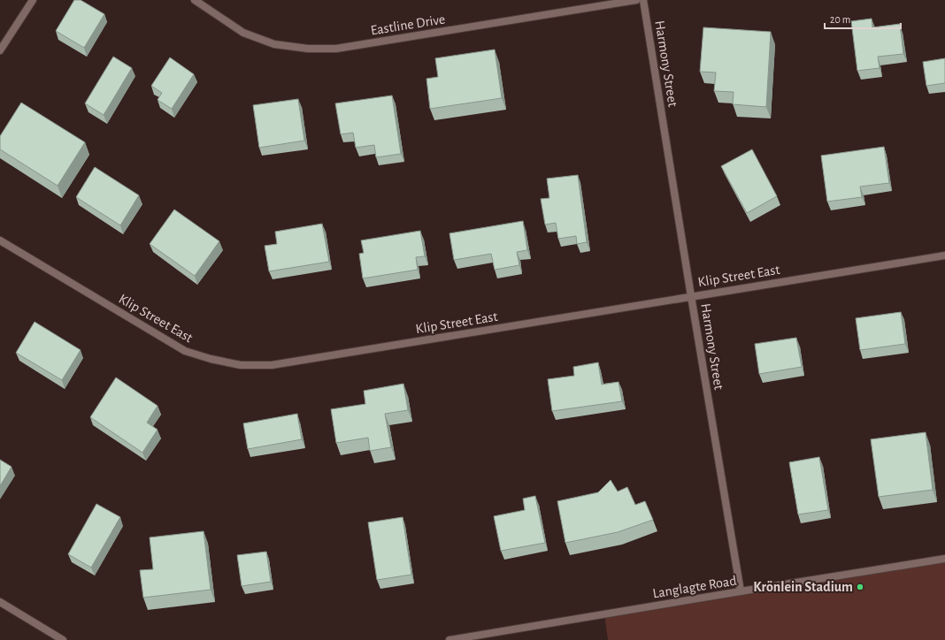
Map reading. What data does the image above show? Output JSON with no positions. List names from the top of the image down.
{
  "streets": {
    "street": [
      "Eastline Drive",
      "Harmony Street",
      "Klip Street East",
      "Langlagte Road"
    ]
  },
  "crossings": [
    ["Harmony Street", "Klip Street East"],
    ["Harmony Street", "Langlagte Road"]
  ],
  "places": ["Krönlein Stadium"],
  "scale_bar": "20 m"
}
